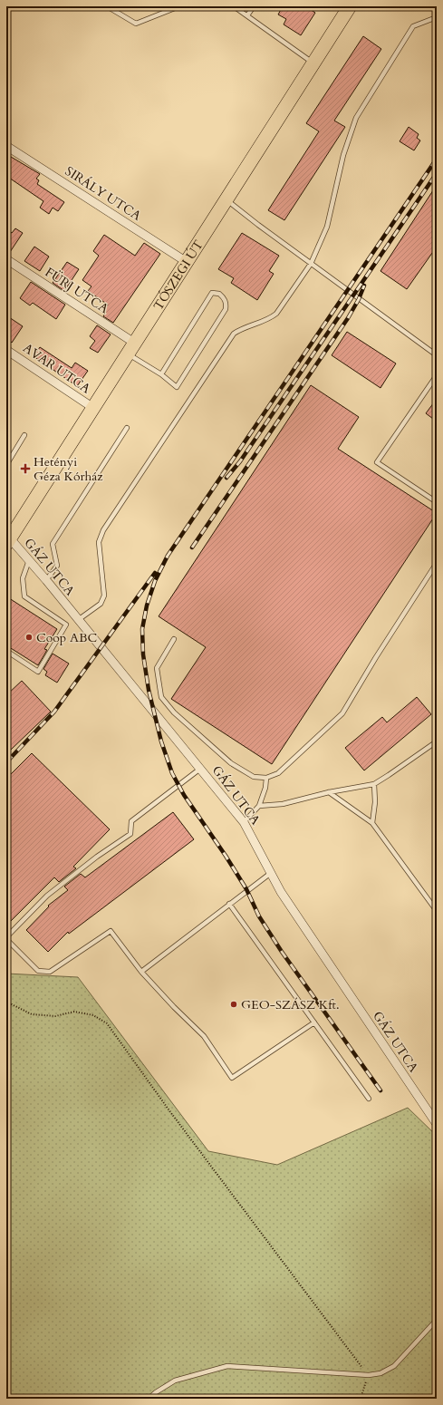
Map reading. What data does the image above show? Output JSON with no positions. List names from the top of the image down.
{
  "streets": {
    "main road": ["TÓSZEGI ÚT"],
    "street": [
      "SIRÁLY UTCA",
      "FÜRJ UTCA",
      "AVAR UTCA",
      "GÁZ UTCA"
    ]
  },
  "crossings": [
    ["SIRÁLY UTCA", "TÓSZEGI ÚT"],
    ["TÓSZEGI ÚT", "FÜRJ UTCA"],
    ["TÓSZEGI ÚT", "AVAR UTCA"],
    ["TÓSZEGI ÚT", "GÁZ UTCA"]
  ],
  "places": {
    "health": ["Hetényi Géza Kórház"],
    "other": ["Coop ABC", "GEO-SZÁSZ Kft."]
  }
}
